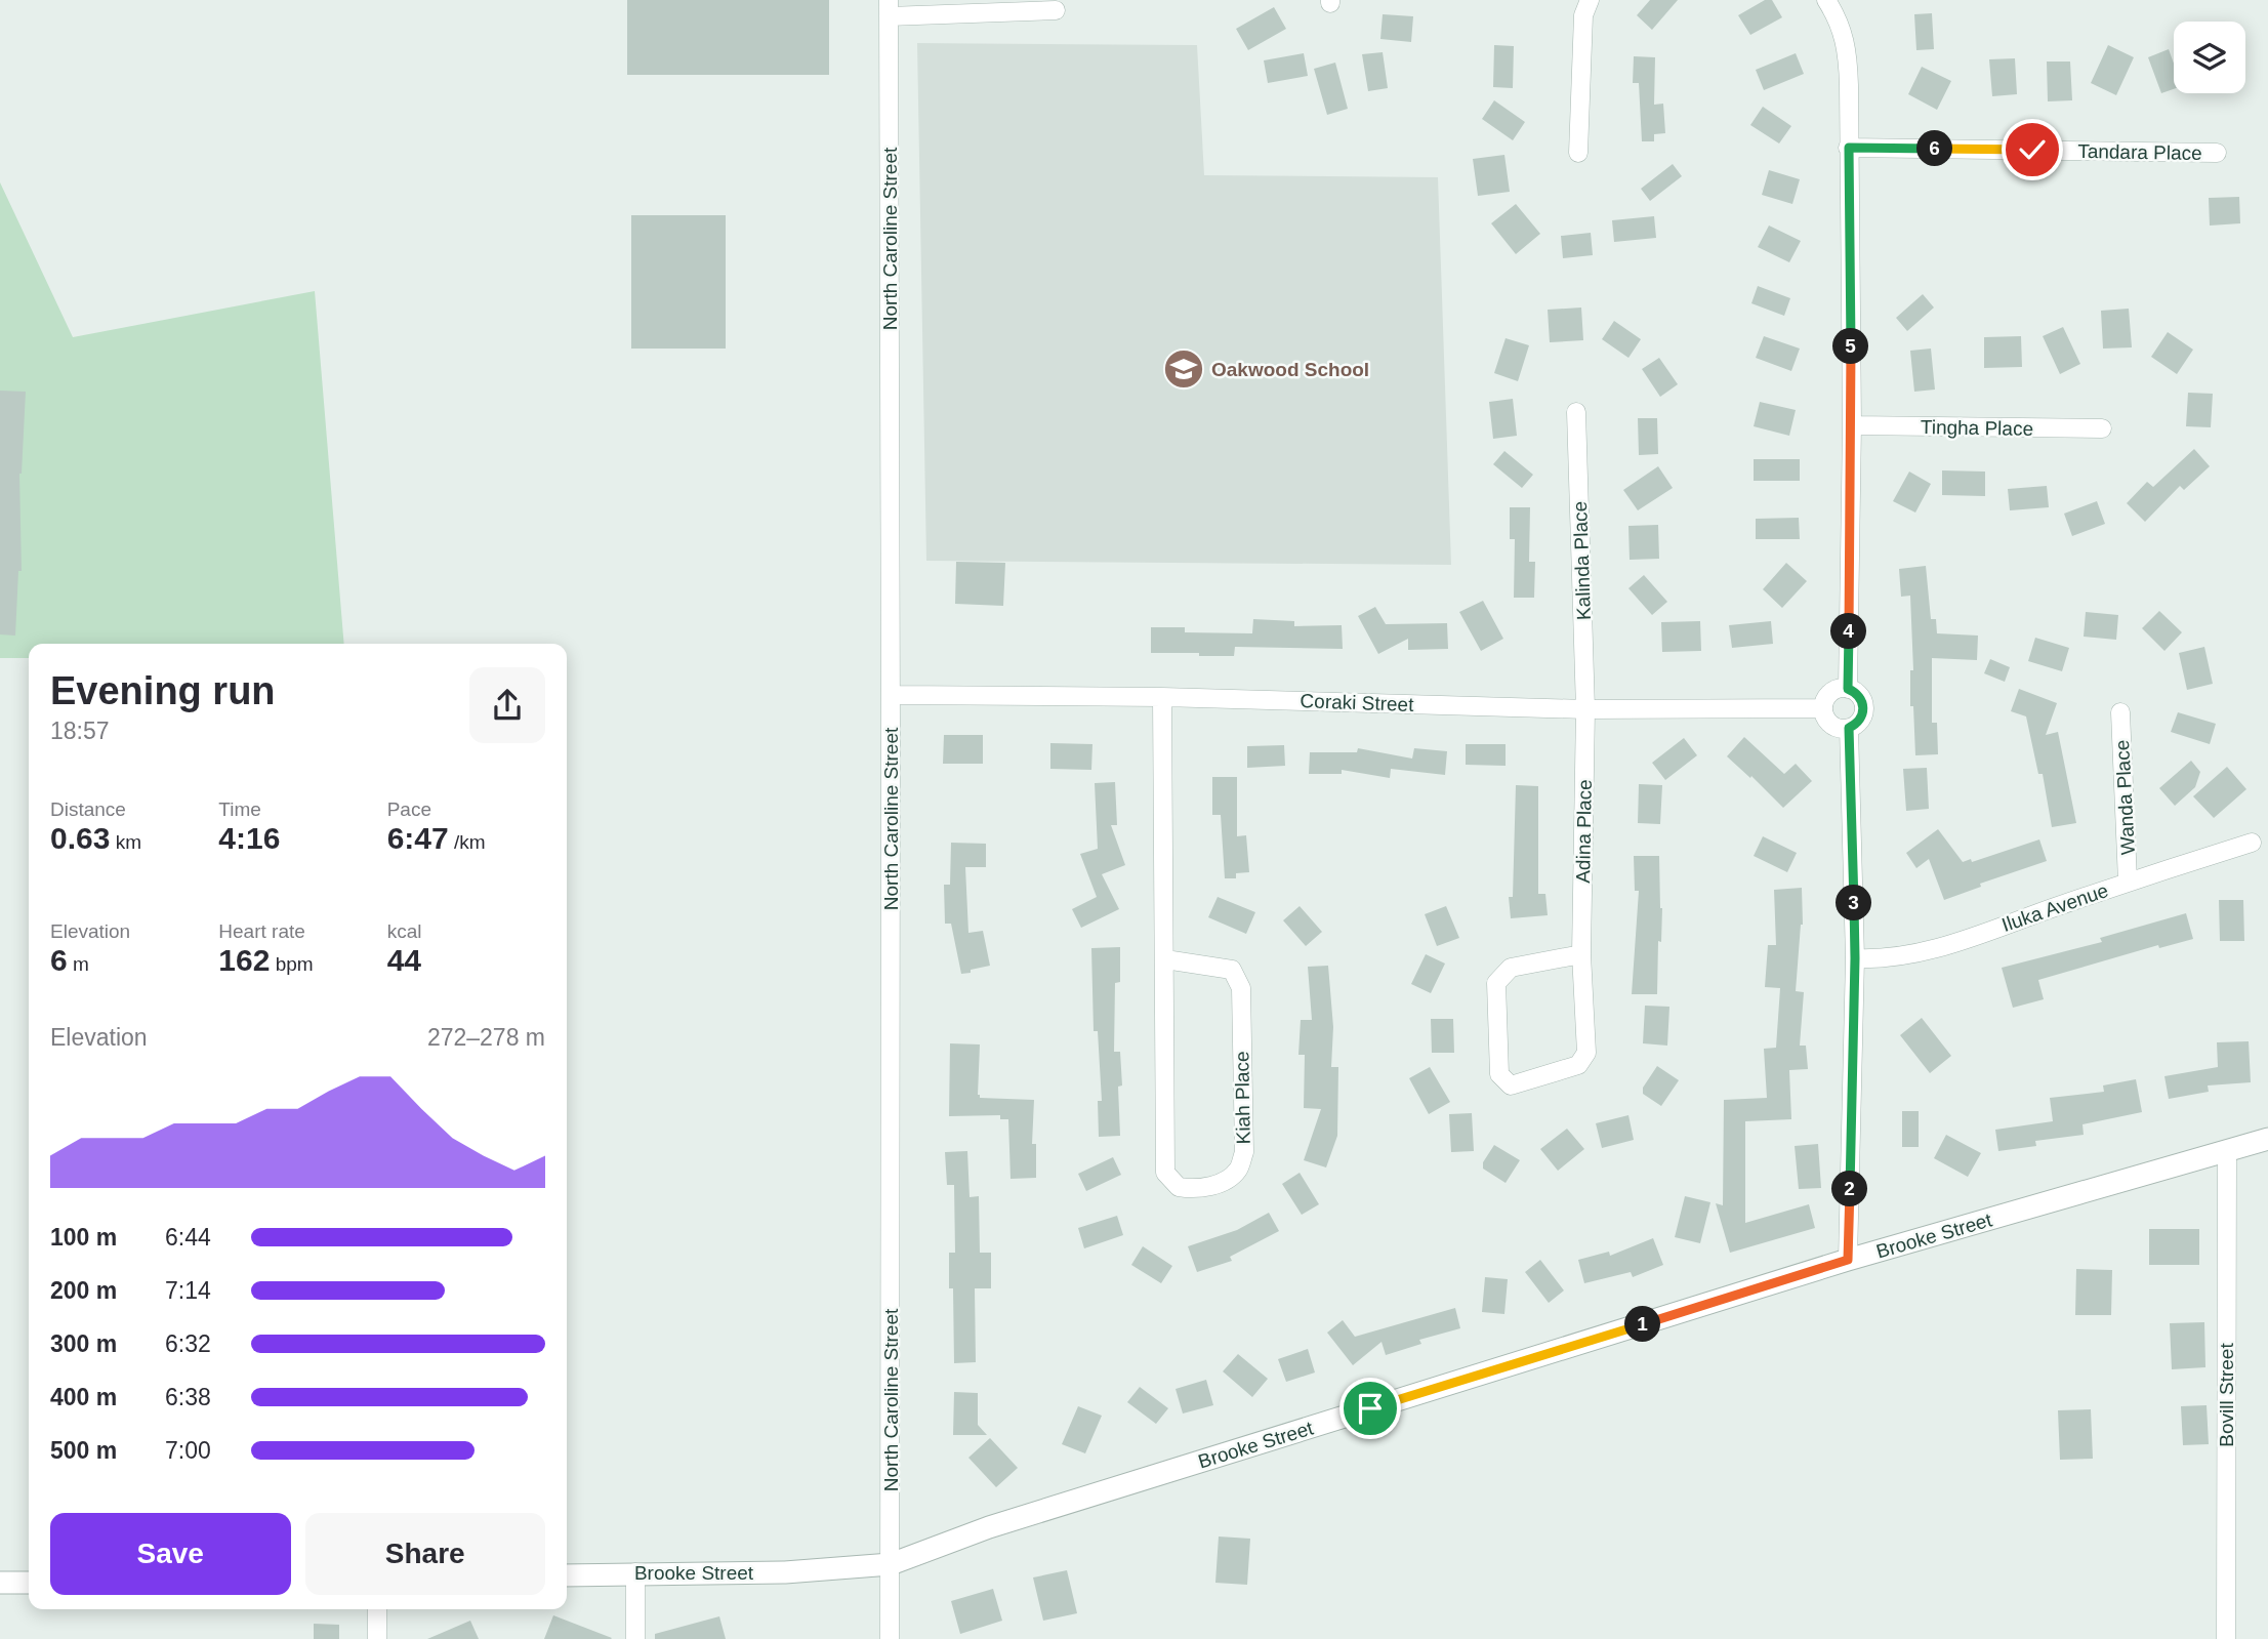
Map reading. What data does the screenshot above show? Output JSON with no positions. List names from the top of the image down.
{
  "streets": {
    "street": [
      "Tandara Place",
      "North Caroline Street",
      "Tingha Place",
      "Kalinda Place",
      "Coraki Street",
      "Wanda Place",
      "Adina Place",
      "Iluka Avenue",
      "Kiah Place",
      "Brooke Street",
      "Bovill Street"
    ]
  },
  "crossings": [
    ["North Caroline Street", "Coraki Street"],
    ["North Caroline Street", "Brooke Street"],
    ["Kalinda Place", "Coraki Street"],
    ["Kalinda Place", "Adina Place"],
    ["Coraki Street", "Adina Place"],
    ["Coraki Street", "Kiah Place"],
    ["Wanda Place", "Iluka Avenue"],
    ["Brooke Street", "Bovill Street"]
  ],
  "places": {
    "school or university": ["Oakwood School"]
  },
  "page": {
    "pins": [
      "6",
      "5",
      "4",
      "3",
      "2",
      "1"
    ],
    "heading": ["Evening run", "18:57"],
    "stats": [
      ["Distance", "0.63 km"],
      ["Time", "4:16"],
      ["Pace", "6:47 /km"],
      ["Elevation", "6 m"],
      ["Heart rate", "162 bpm"],
      ["kcal", "44"]
    ],
    "chart": ["Elevation", "272–278 m"],
    "list": [
      {
        "name": "100 m",
        "note": "6:44"
      },
      {
        "name": "200 m",
        "note": "7:14"
      },
      {
        "name": "300 m",
        "note": "6:32"
      },
      {
        "name": "400 m",
        "note": "6:38"
      },
      {
        "name": "500 m",
        "note": "7:00"
      }
    ],
    "buttons": ["Save", "Share"]
  }
}
